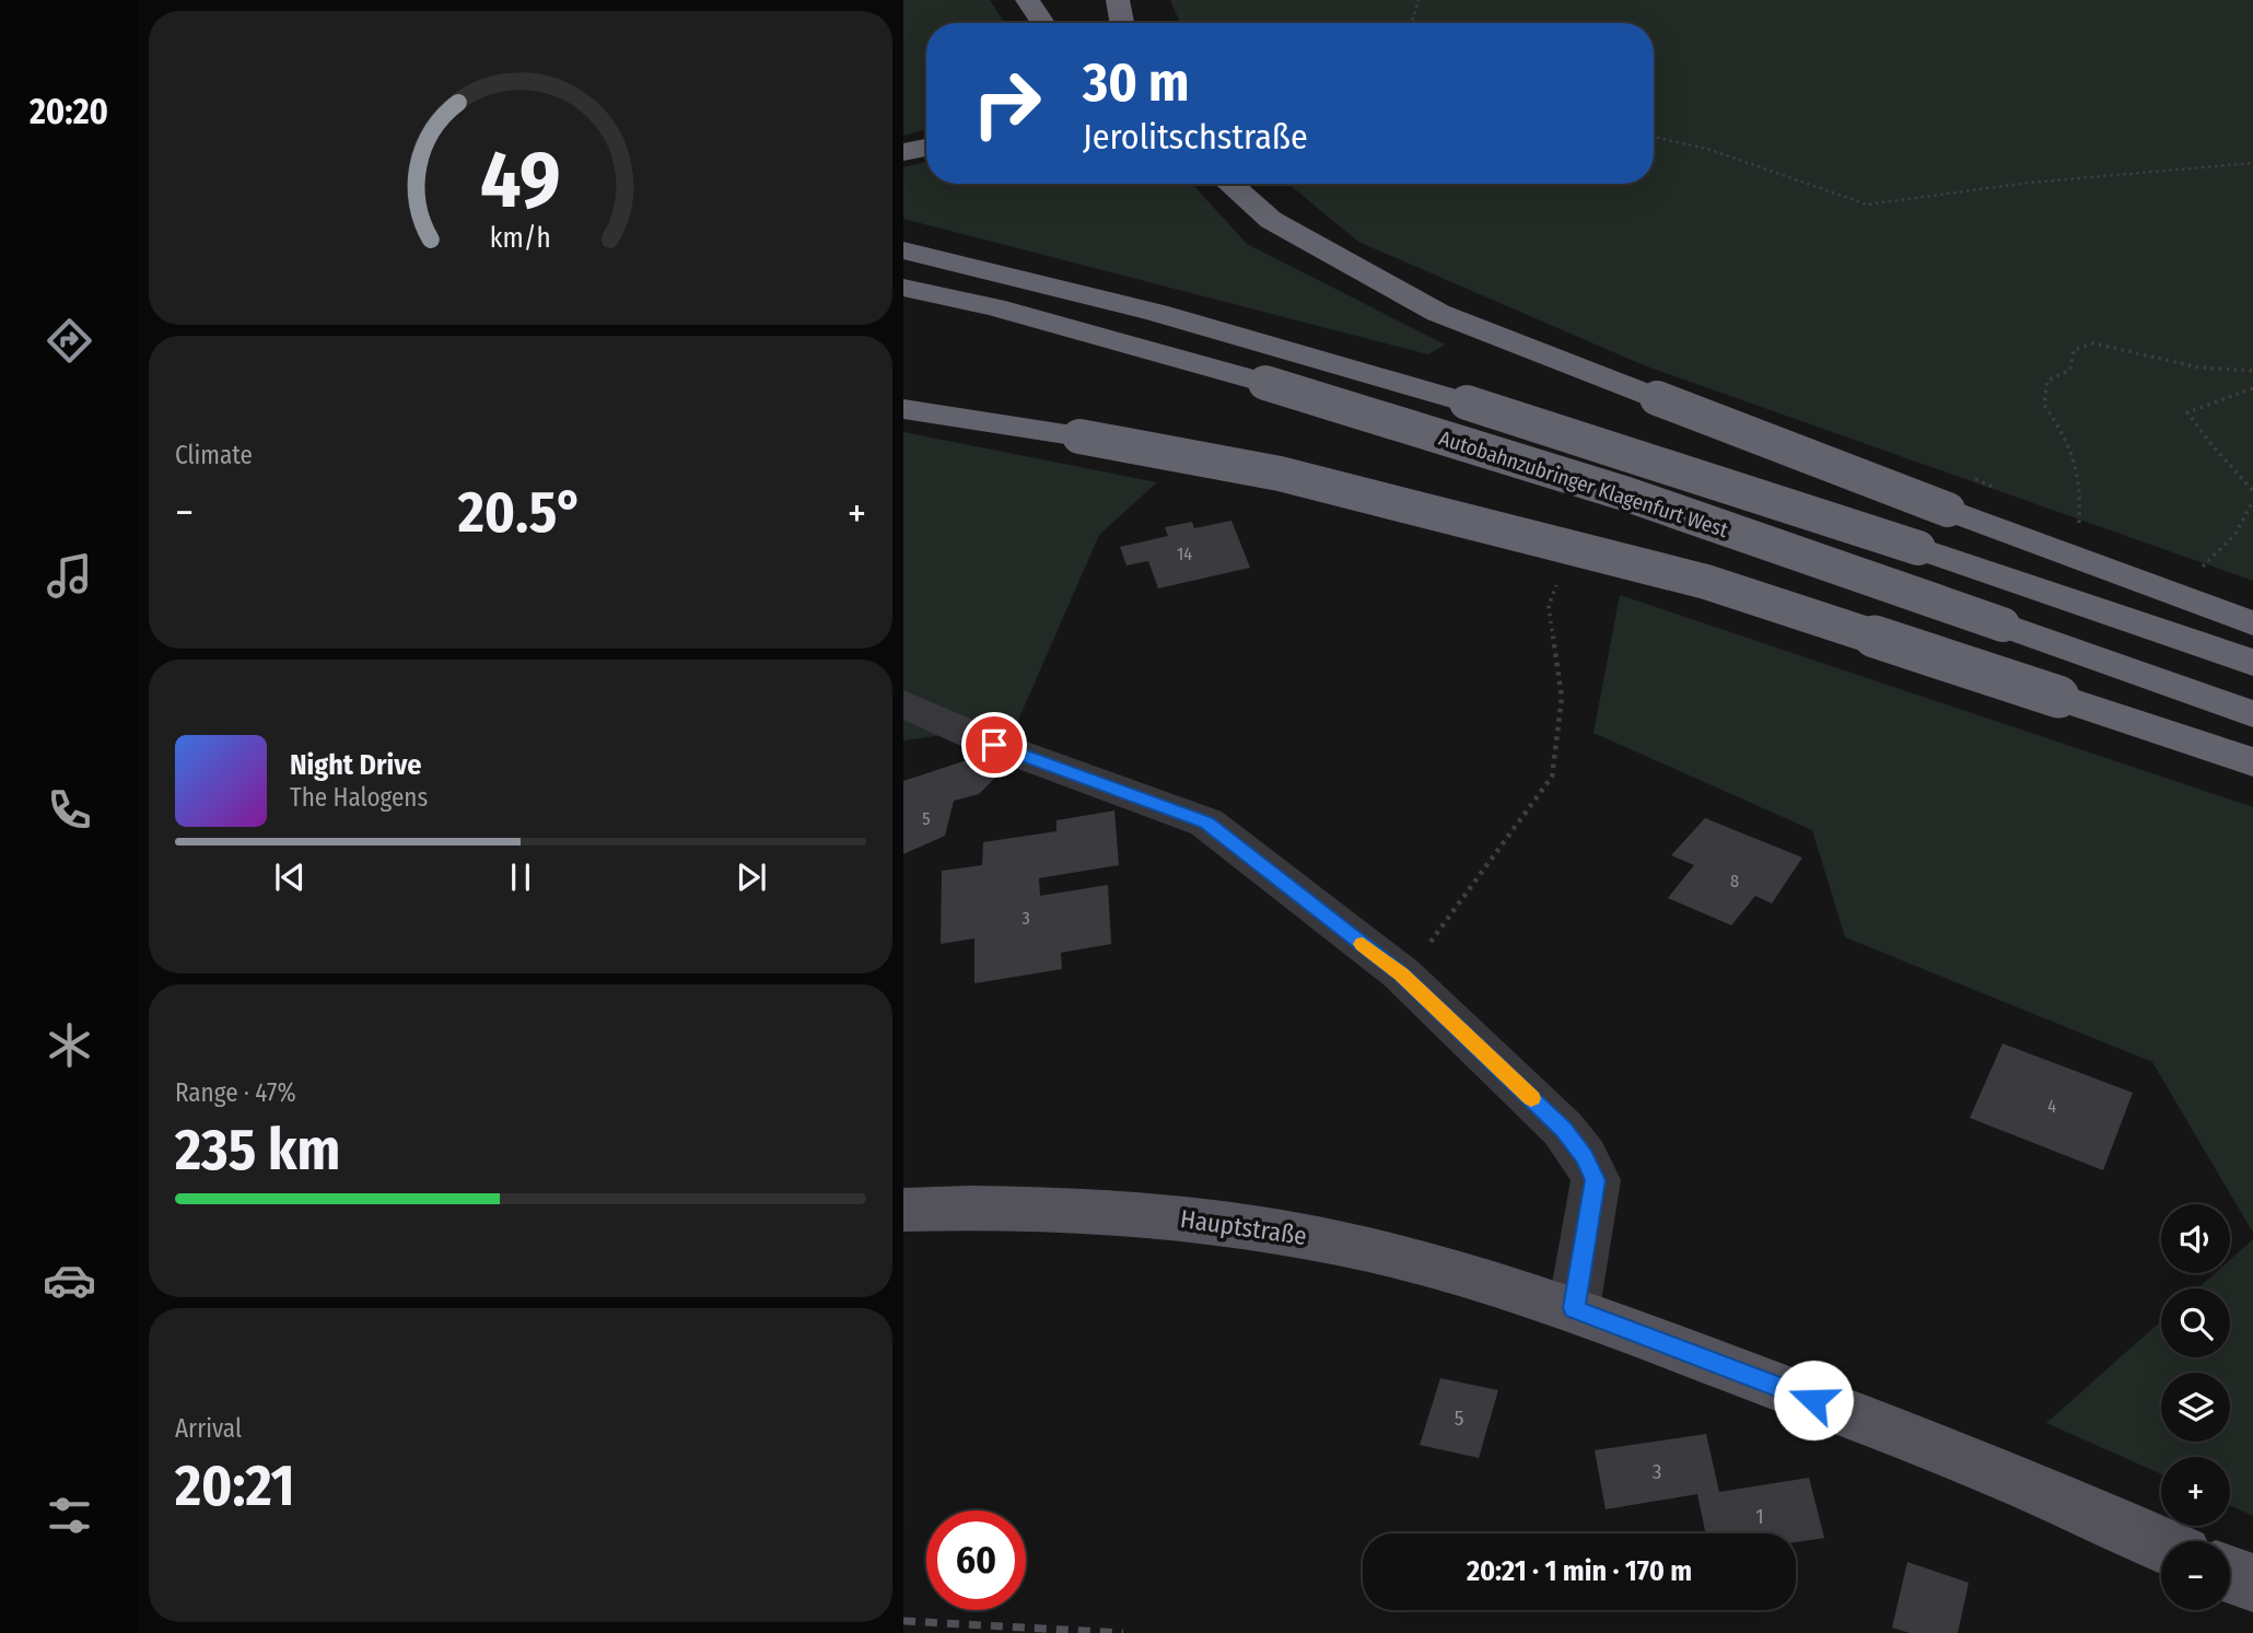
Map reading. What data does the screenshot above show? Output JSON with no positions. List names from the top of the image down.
{
  "streets": {
    "highway": ["Autobahnzubringer Klagenfurt West"],
    "main road": ["Hauptstraße"]
  },
  "house_numbers": [
    "14",
    "5",
    "8",
    "3",
    "4",
    "5",
    "3",
    "1"
  ],
  "page": {
    "tabs": "20:20",
    "turn": ["30 m", "Jerolitschstraße"],
    "tile": [
      "Climate",
      ["Range · 47%", "235 km"],
      ["Arrival", "20:21"]
    ],
    "heat": ["−", "20.5°", "+"],
    "song": ["Night Drive", "The Halogens"],
    "map_buttons": ["+", "−"],
    "limit": "60",
    "trip": "20:21 · 1 min · 170 m",
    "gauge": ["49", "km/h"]
  }
}
